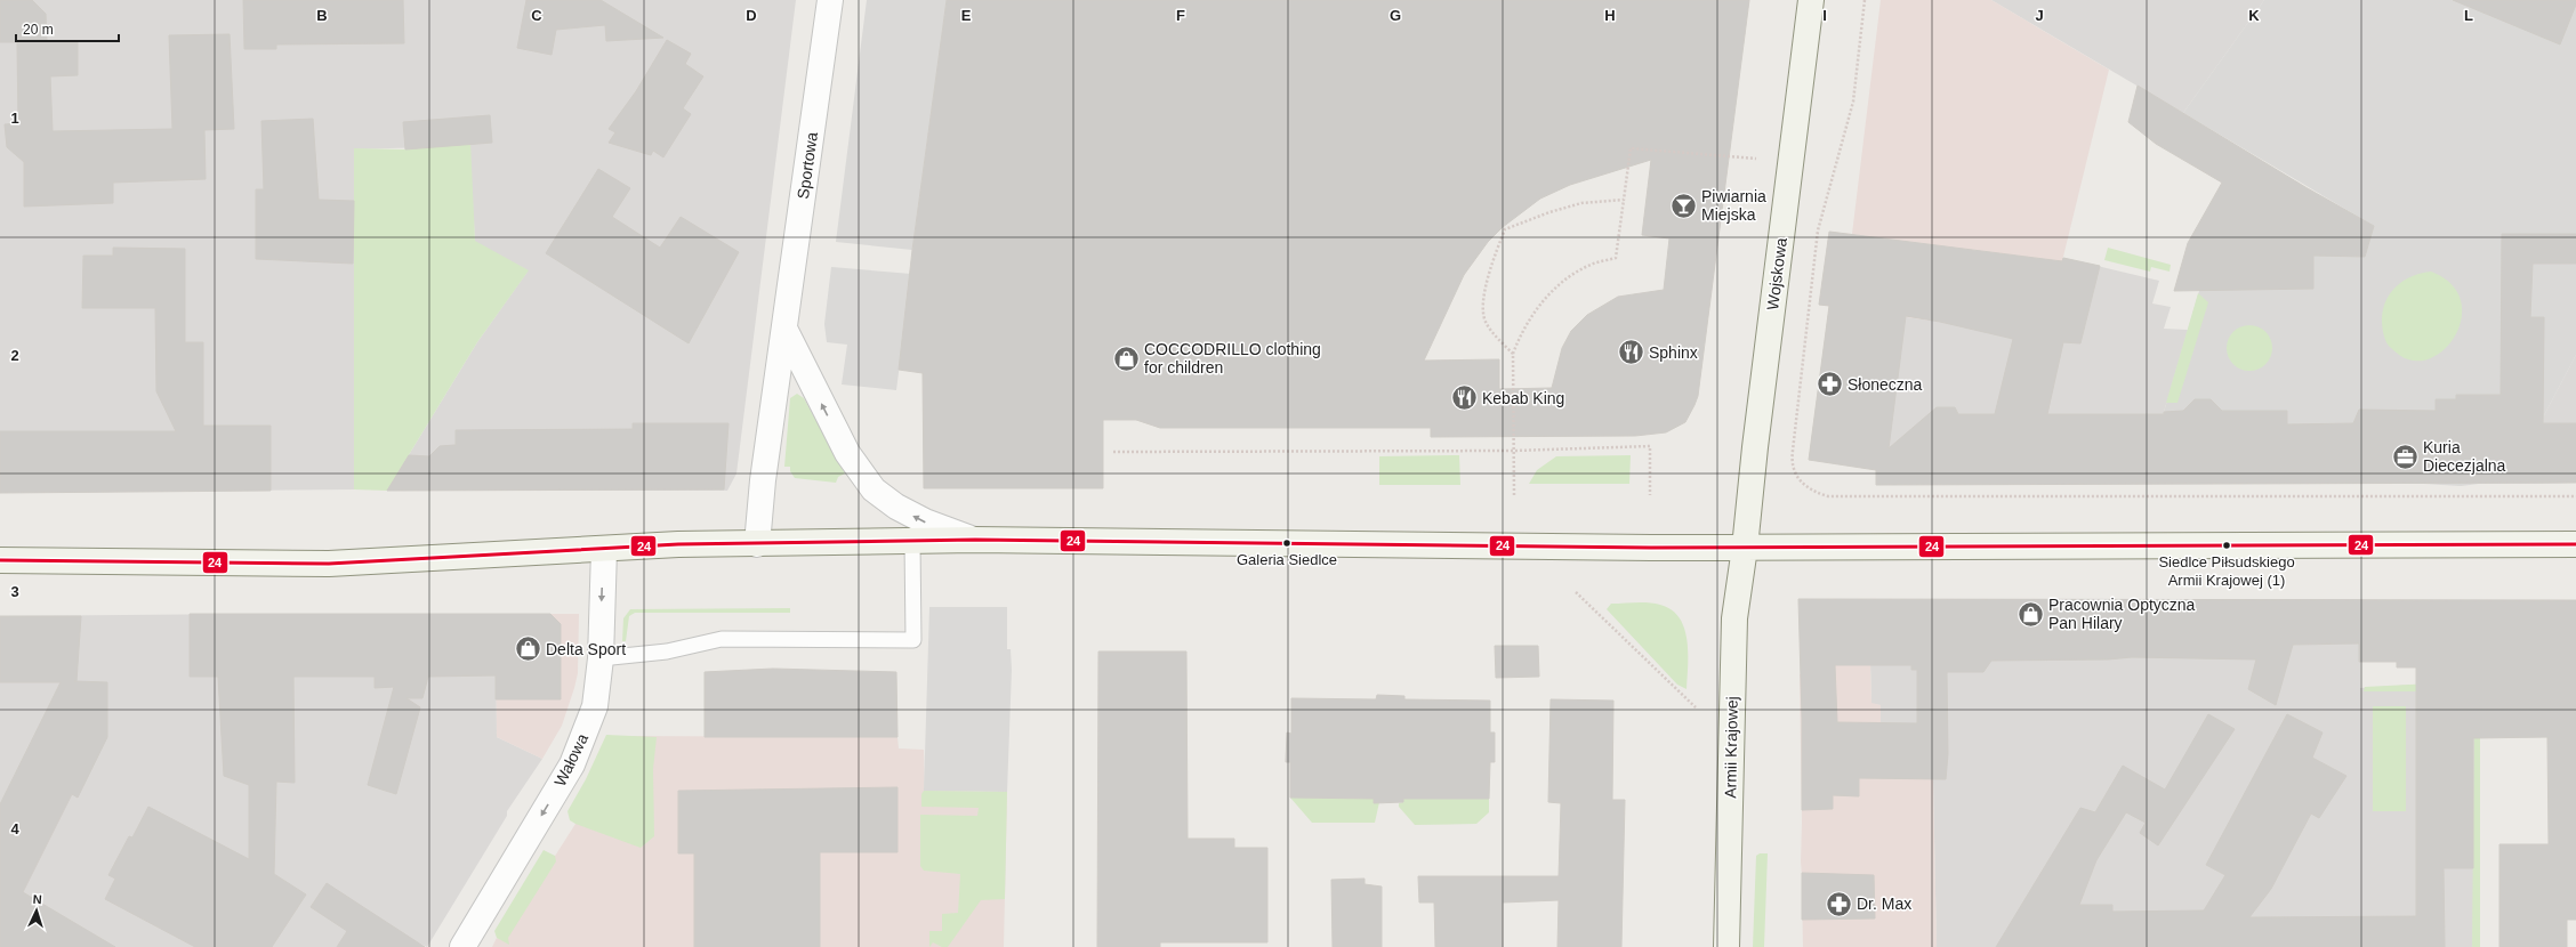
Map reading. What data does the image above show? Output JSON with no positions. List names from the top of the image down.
{
  "streets": {
    "main road": ["Wojskowa", "Armii Krajowej"],
    "street": ["Sportowa", "Wałowa"]
  },
  "crossings": [
    ["Wojskowa", "Armii Krajowej"]
  ],
  "one_way": ["Wałowa"],
  "places": {
    "bar": ["Piwiarnia Miejska"],
    "restaurant": ["Sphinx", "Kebab King"],
    "shop": ["COCCODRILLO clothing for children", "Pracownia Optyczna Pan Hilary", "Delta Sport"],
    "pharmacy": ["Słoneczna", "Dr. Max"],
    "office": ["Kuria Diecezjalna"],
    "other": ["Galeria Siedlce", "Siedlce Piłsudskiego Armii Krajowej (1)"]
  },
  "lines": ["transit line 24"],
  "scale_bar": "20 m",
  "north": "top",
  "grid": {
    "columns": [
      "B",
      "C",
      "D",
      "E",
      "F",
      "G",
      "H",
      "I",
      "J",
      "K",
      "L"
    ],
    "rows": [
      "1",
      "2",
      "3",
      "4"
    ]
  }
}
